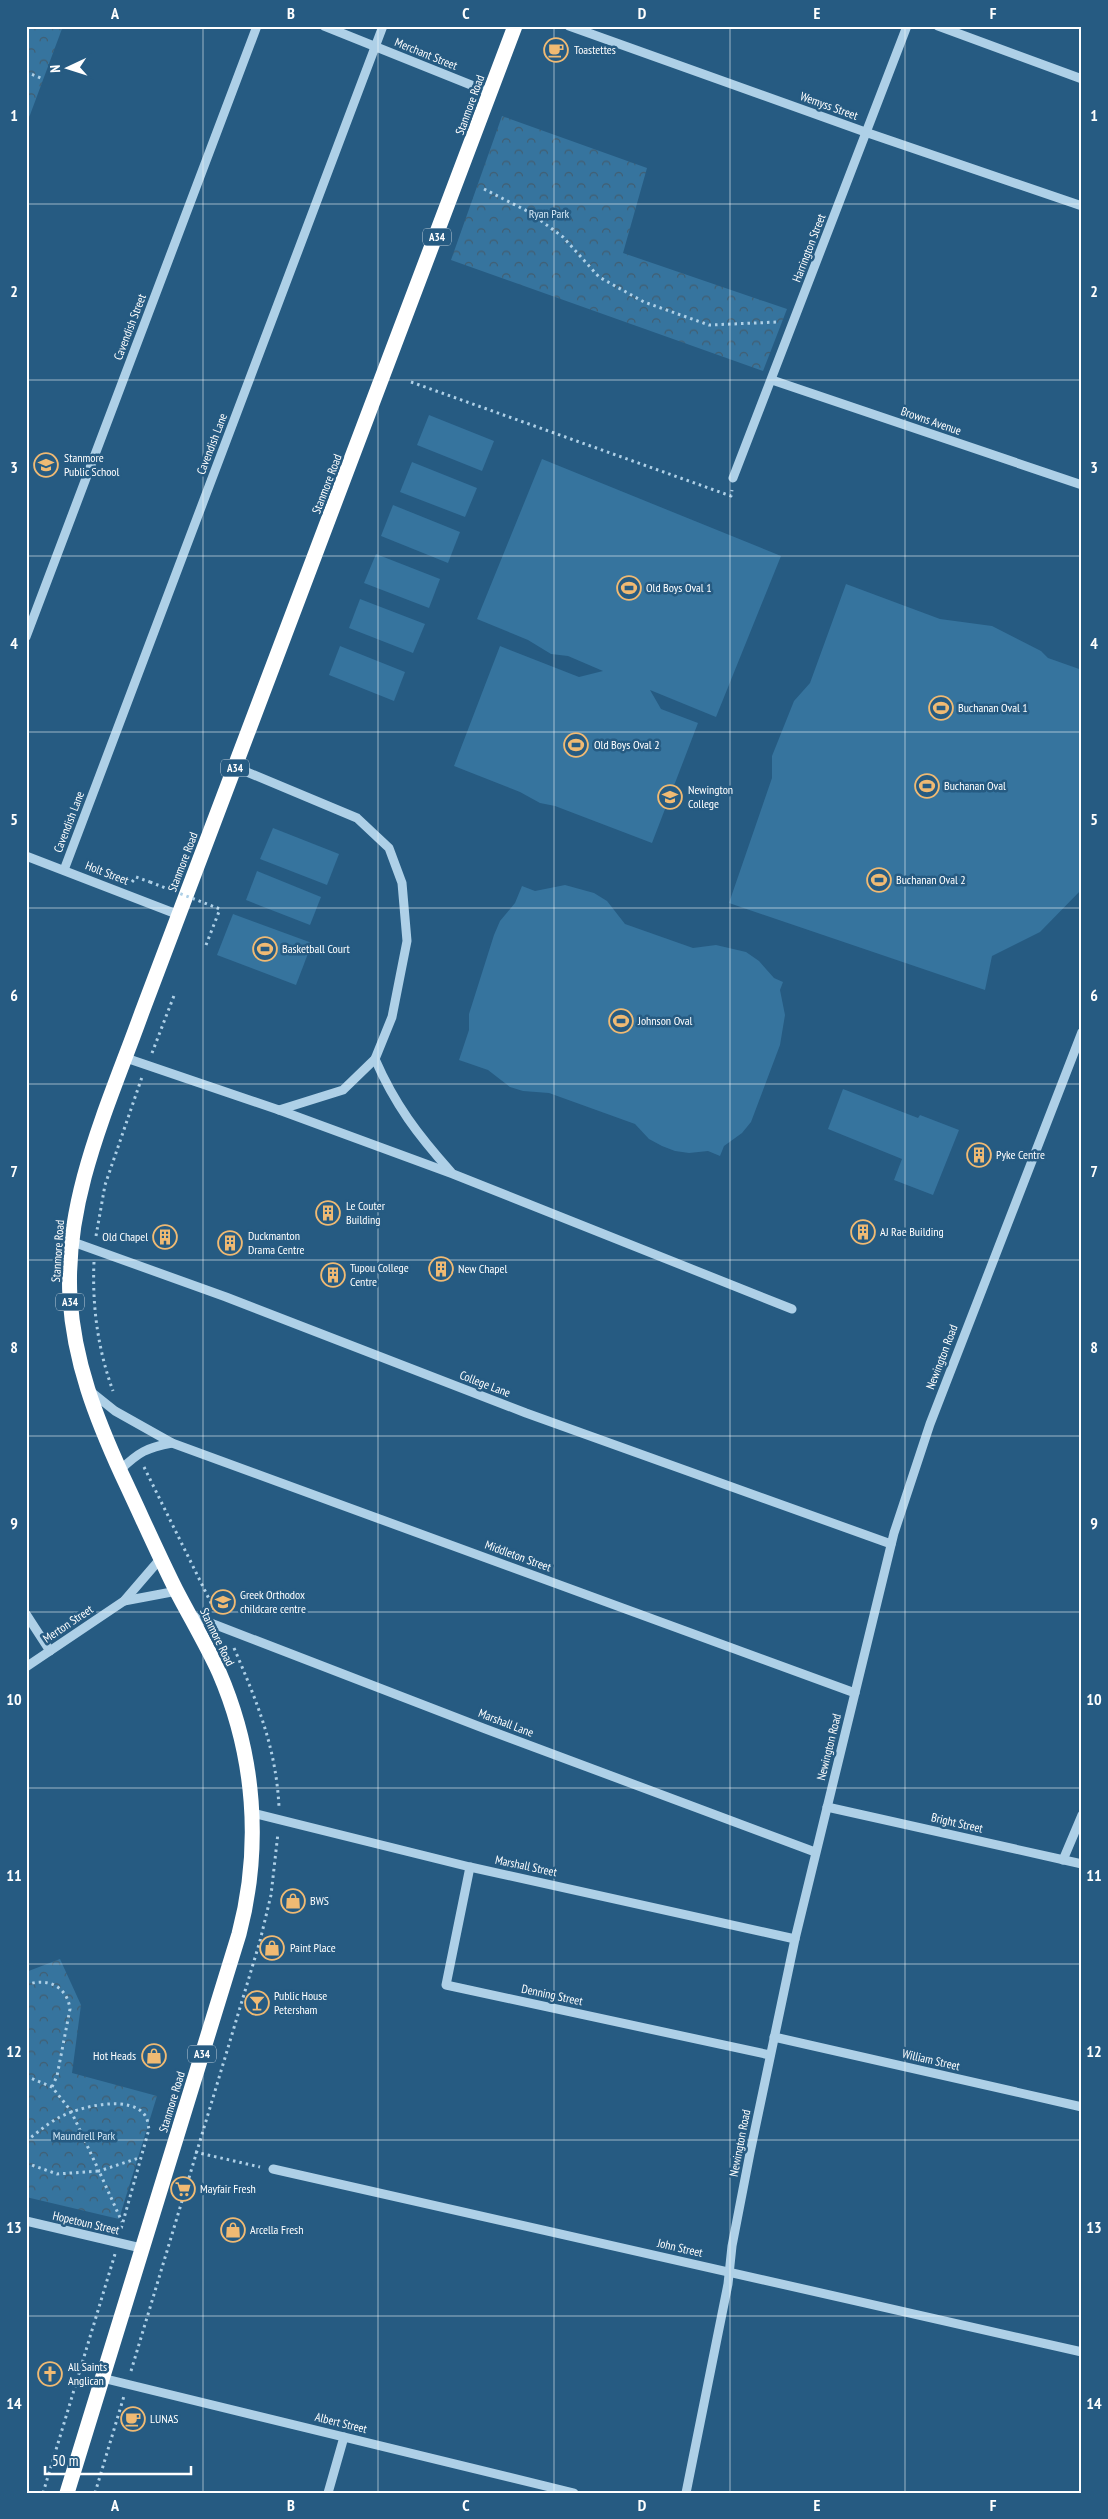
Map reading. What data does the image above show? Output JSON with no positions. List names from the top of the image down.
{
  "streets": {
    "highway": ["Stanmore Road", "A34"],
    "street": [
      "Merchant Street",
      "Wemyss Street",
      "Harrington Street",
      "Cavendish Street",
      "Browns Avenue",
      "Cavendish Lane",
      "Holt Street",
      "Newington Road",
      "College Lane",
      "Middleton Street",
      "Merton Street",
      "Marshall Lane",
      "Bright Street",
      "Marshall Street",
      "Denning Street",
      "William Street",
      "Hopetoun Street",
      "John Street",
      "Albert Street"
    ]
  },
  "crossings": [
    ["Merchant Street", "Stanmore Road"],
    ["Merchant Street", "Cavendish Lane"],
    ["Stanmore Road", "Holt Street"],
    ["Stanmore Road", "College Lane"],
    ["Stanmore Road", "Middleton Street"],
    ["Stanmore Road", "Merton Street"],
    ["Stanmore Road", "Marshall Lane"],
    ["Stanmore Road", "Marshall Street"],
    ["Stanmore Road", "Hopetoun Street"],
    ["Stanmore Road", "Albert Street"],
    ["Wemyss Street", "Harrington Street"],
    ["Harrington Street", "Browns Avenue"],
    ["Cavendish Lane", "Holt Street"],
    ["Newington Road", "College Lane"],
    ["Newington Road", "Middleton Street"],
    ["Newington Road", "Marshall Lane"],
    ["Newington Road", "Bright Street"],
    ["Newington Road", "Marshall Street"],
    ["Newington Road", "Denning Street"],
    ["Newington Road", "William Street"],
    ["Newington Road", "John Street"],
    ["Marshall Street", "Denning Street"]
  ],
  "parks": ["Ryan Park", "Maundrell Park"],
  "places": {
    "cafe": ["Toastettes", "LUNAS"],
    "school or university": ["Stanmore Public School", "Newington College", "Greek Orthodox childcare centre"],
    "sports": [
      "Old Boys Oval 1",
      "Buchanan Oval 1",
      "Old Boys Oval 2",
      "Buchanan Oval",
      "Buchanan Oval 2",
      "Basketball Court",
      "Johnson Oval"
    ],
    "building": [
      "Pyke Centre",
      "Le Couter Building",
      "AJ Rae Building",
      "Old Chapel",
      "Duckmanton Drama Centre",
      "New Chapel",
      "Tupou College Centre"
    ],
    "shop": [
      "BWS",
      "Paint Place",
      "Hot Heads",
      "Arcella Fresh"
    ],
    "bar": ["Public House Petersham"],
    "supermarket": ["Mayfair Fresh"],
    "church": ["All Saints Anglican"]
  },
  "scale_bar": "50 m",
  "north": "left",
  "grid": {
    "columns": [
      "A",
      "B",
      "C",
      "D",
      "E",
      "F"
    ],
    "rows": [
      "1",
      "2",
      "3",
      "4",
      "5",
      "6",
      "7",
      "8",
      "9",
      "10",
      "11",
      "12",
      "13",
      "14"
    ]
  }
}
